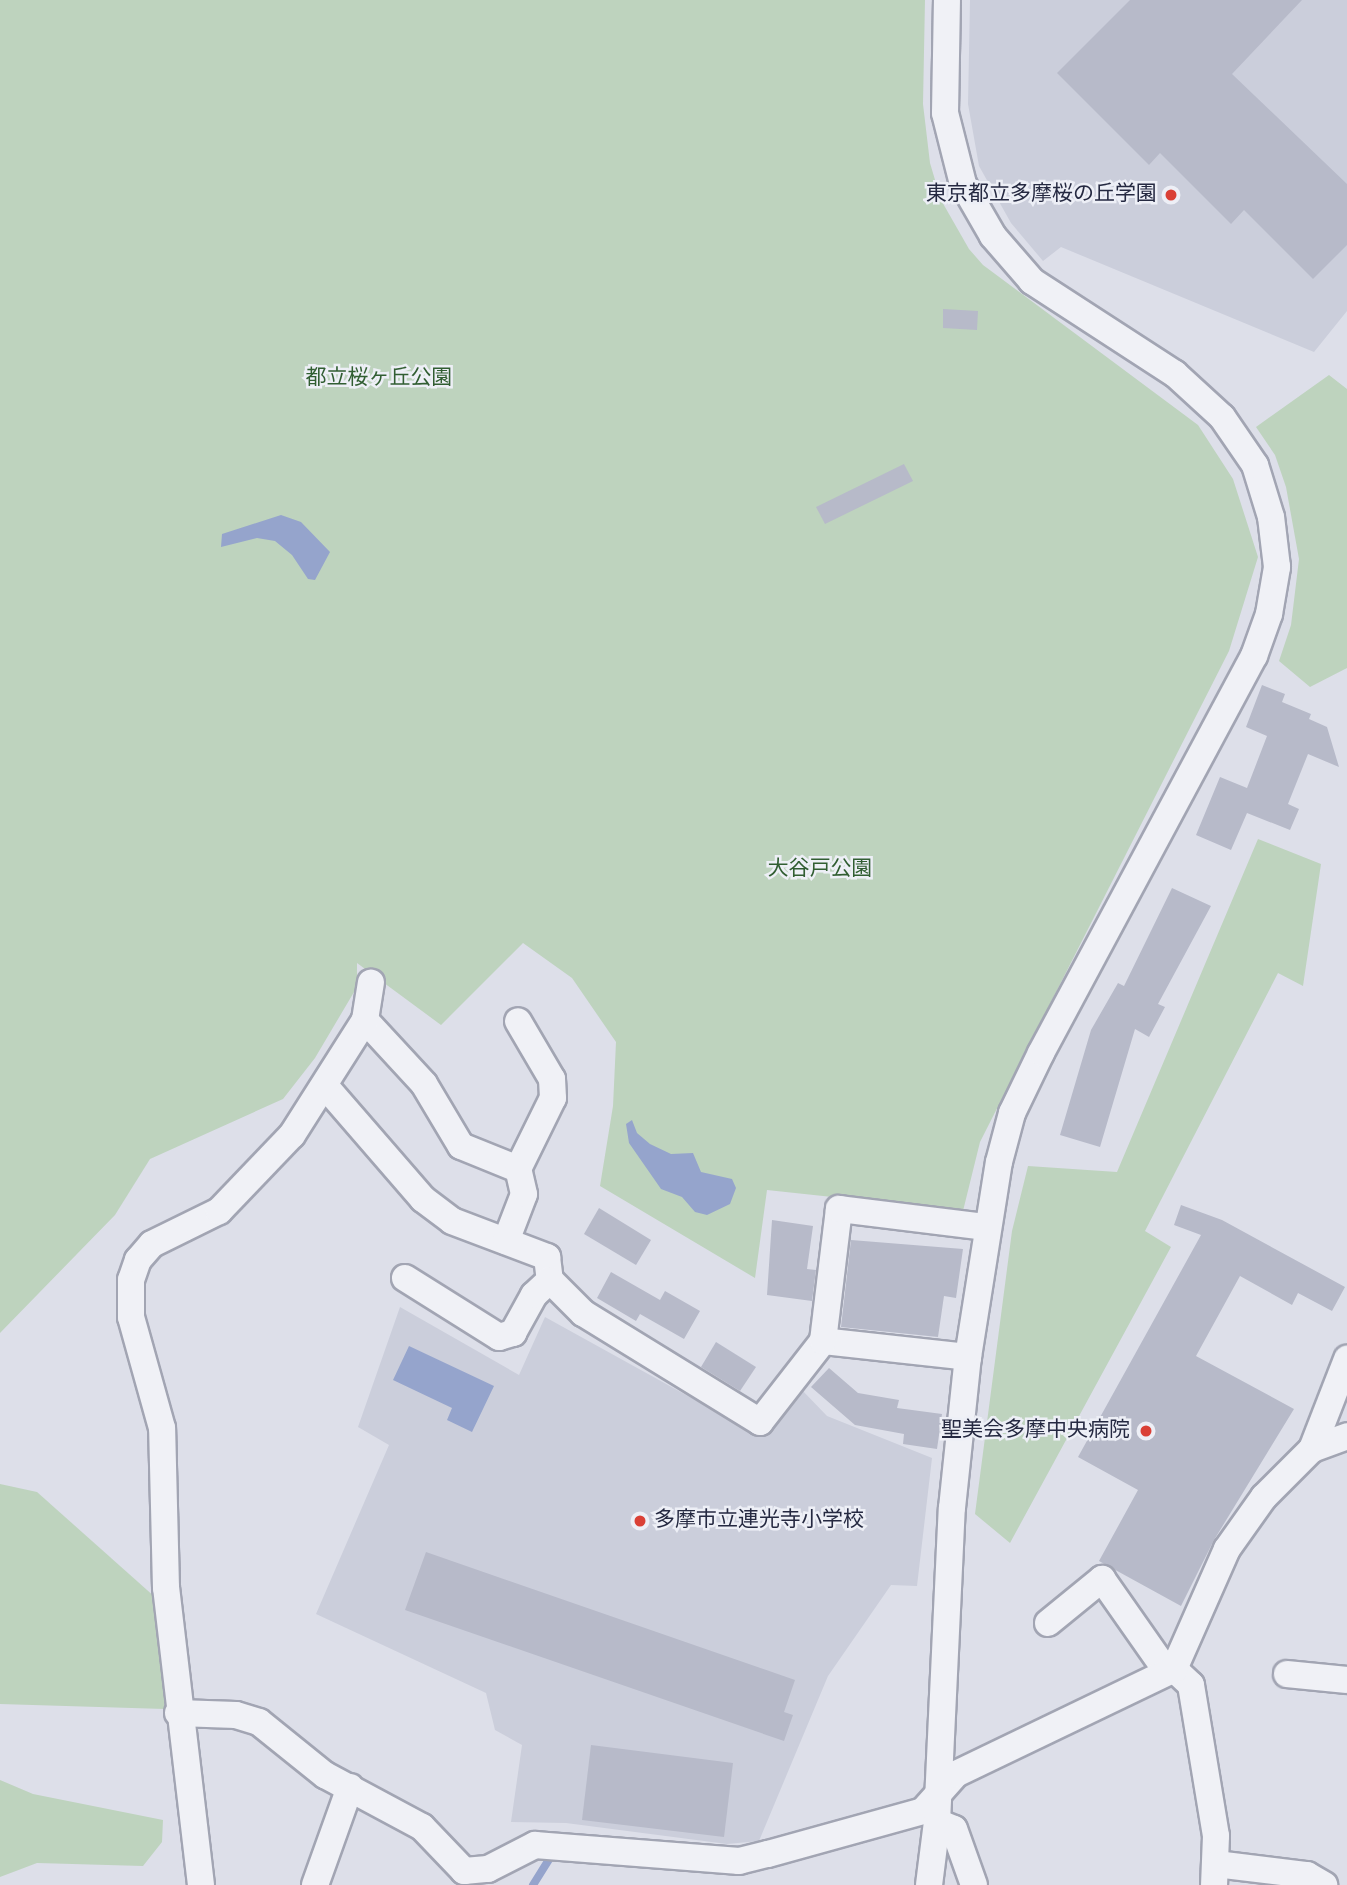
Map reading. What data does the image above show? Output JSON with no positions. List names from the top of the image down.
{
  "parks": ["都立桜ヶ丘公園", "大谷戸公園"],
  "places": ["東京都立多摩桜の丘学園", "聖美会多摩中央病院", "多摩市立連光寺小学校"]
}
